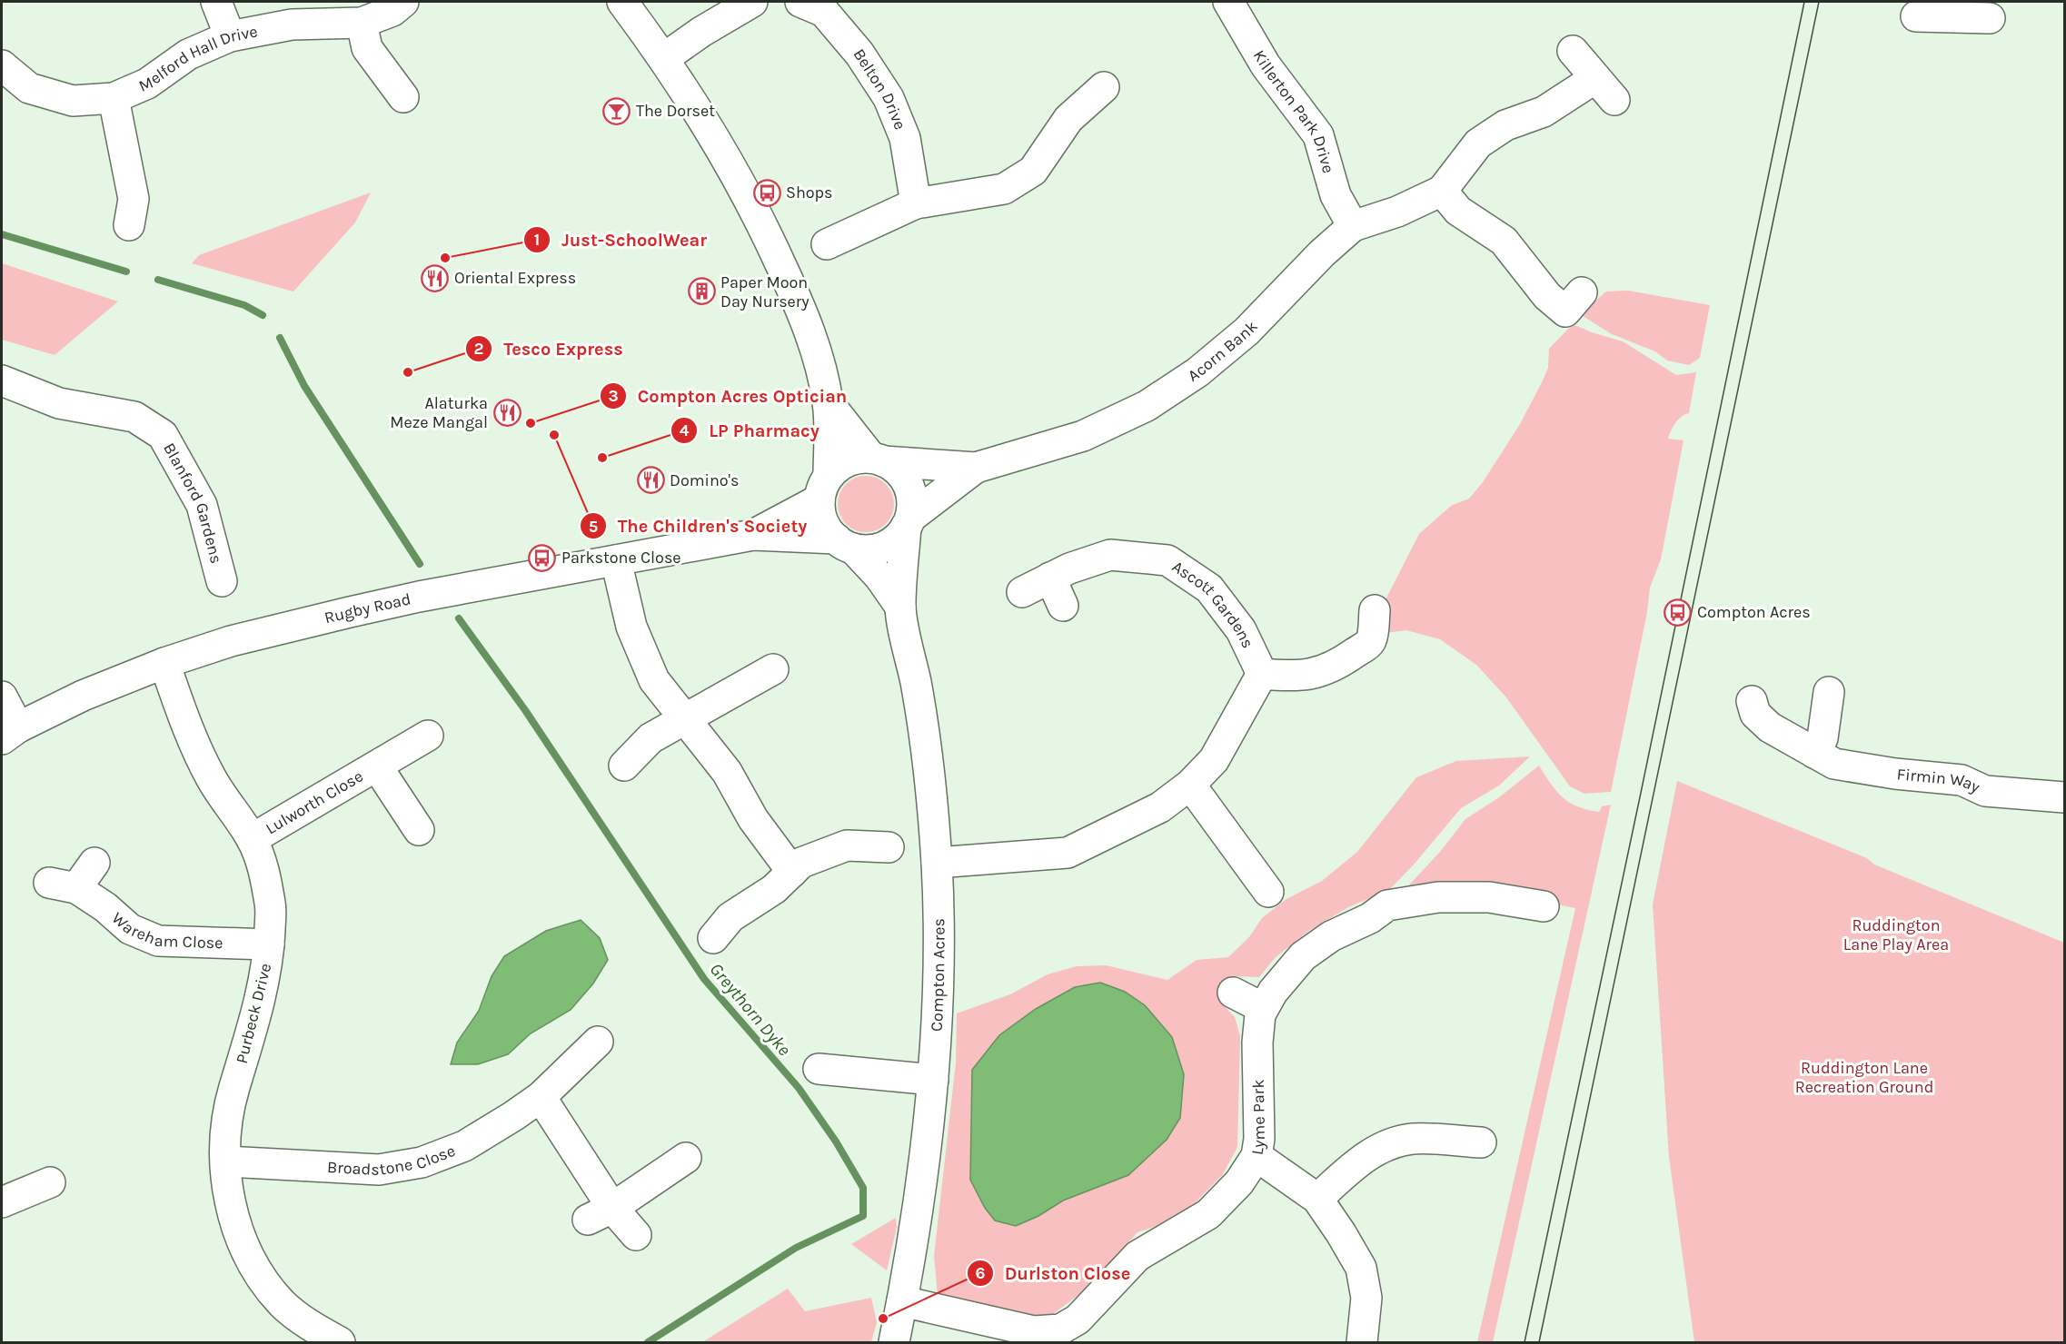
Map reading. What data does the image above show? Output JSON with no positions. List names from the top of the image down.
{
  "streets": {
    "street": [
      "Melford Hall Drive",
      "Belton Drive",
      "Killerton Park Drive",
      "Acorn Bank",
      "Blanford Gardens",
      "Ascott Gardens",
      "Rugby Road",
      "Firmin Way",
      "Lulworth Close",
      "Wareham Close",
      "Compton Acres",
      "Purbeck Drive",
      "Lyme Park",
      "Broadstone Close"
    ]
  },
  "crossings": [
    ["Killerton Park Drive", "Acorn Bank"],
    ["Acorn Bank", "Rugby Road"],
    ["Acorn Bank", "Compton Acres"],
    ["Rugby Road", "Compton Acres"],
    ["Rugby Road", "Purbeck Drive"],
    ["Lulworth Close", "Purbeck Drive"],
    ["Wareham Close", "Purbeck Drive"],
    ["Compton Acres", "Lyme Park"],
    ["Purbeck Drive", "Broadstone Close"]
  ],
  "water": ["Greythorn Dyke"],
  "parks": ["Ruddington Lane Play Area", "Ruddington Lane Recreation Ground"],
  "places": {
    "bar": ["The Dorset"],
    "bus stop": ["Shops", "Parkstone Close", "Compton Acres"],
    "other": [
      "Just-SchoolWear",
      "Tesco Express",
      "Compton Acres Optician",
      "The Children's Society",
      "LP Pharmacy",
      "Durlston Close"
    ],
    "restaurant": ["Oriental Express", "Alaturka Meze Mangal", "Domino's"],
    "building": ["Paper Moon Day Nursery"]
  }
}
